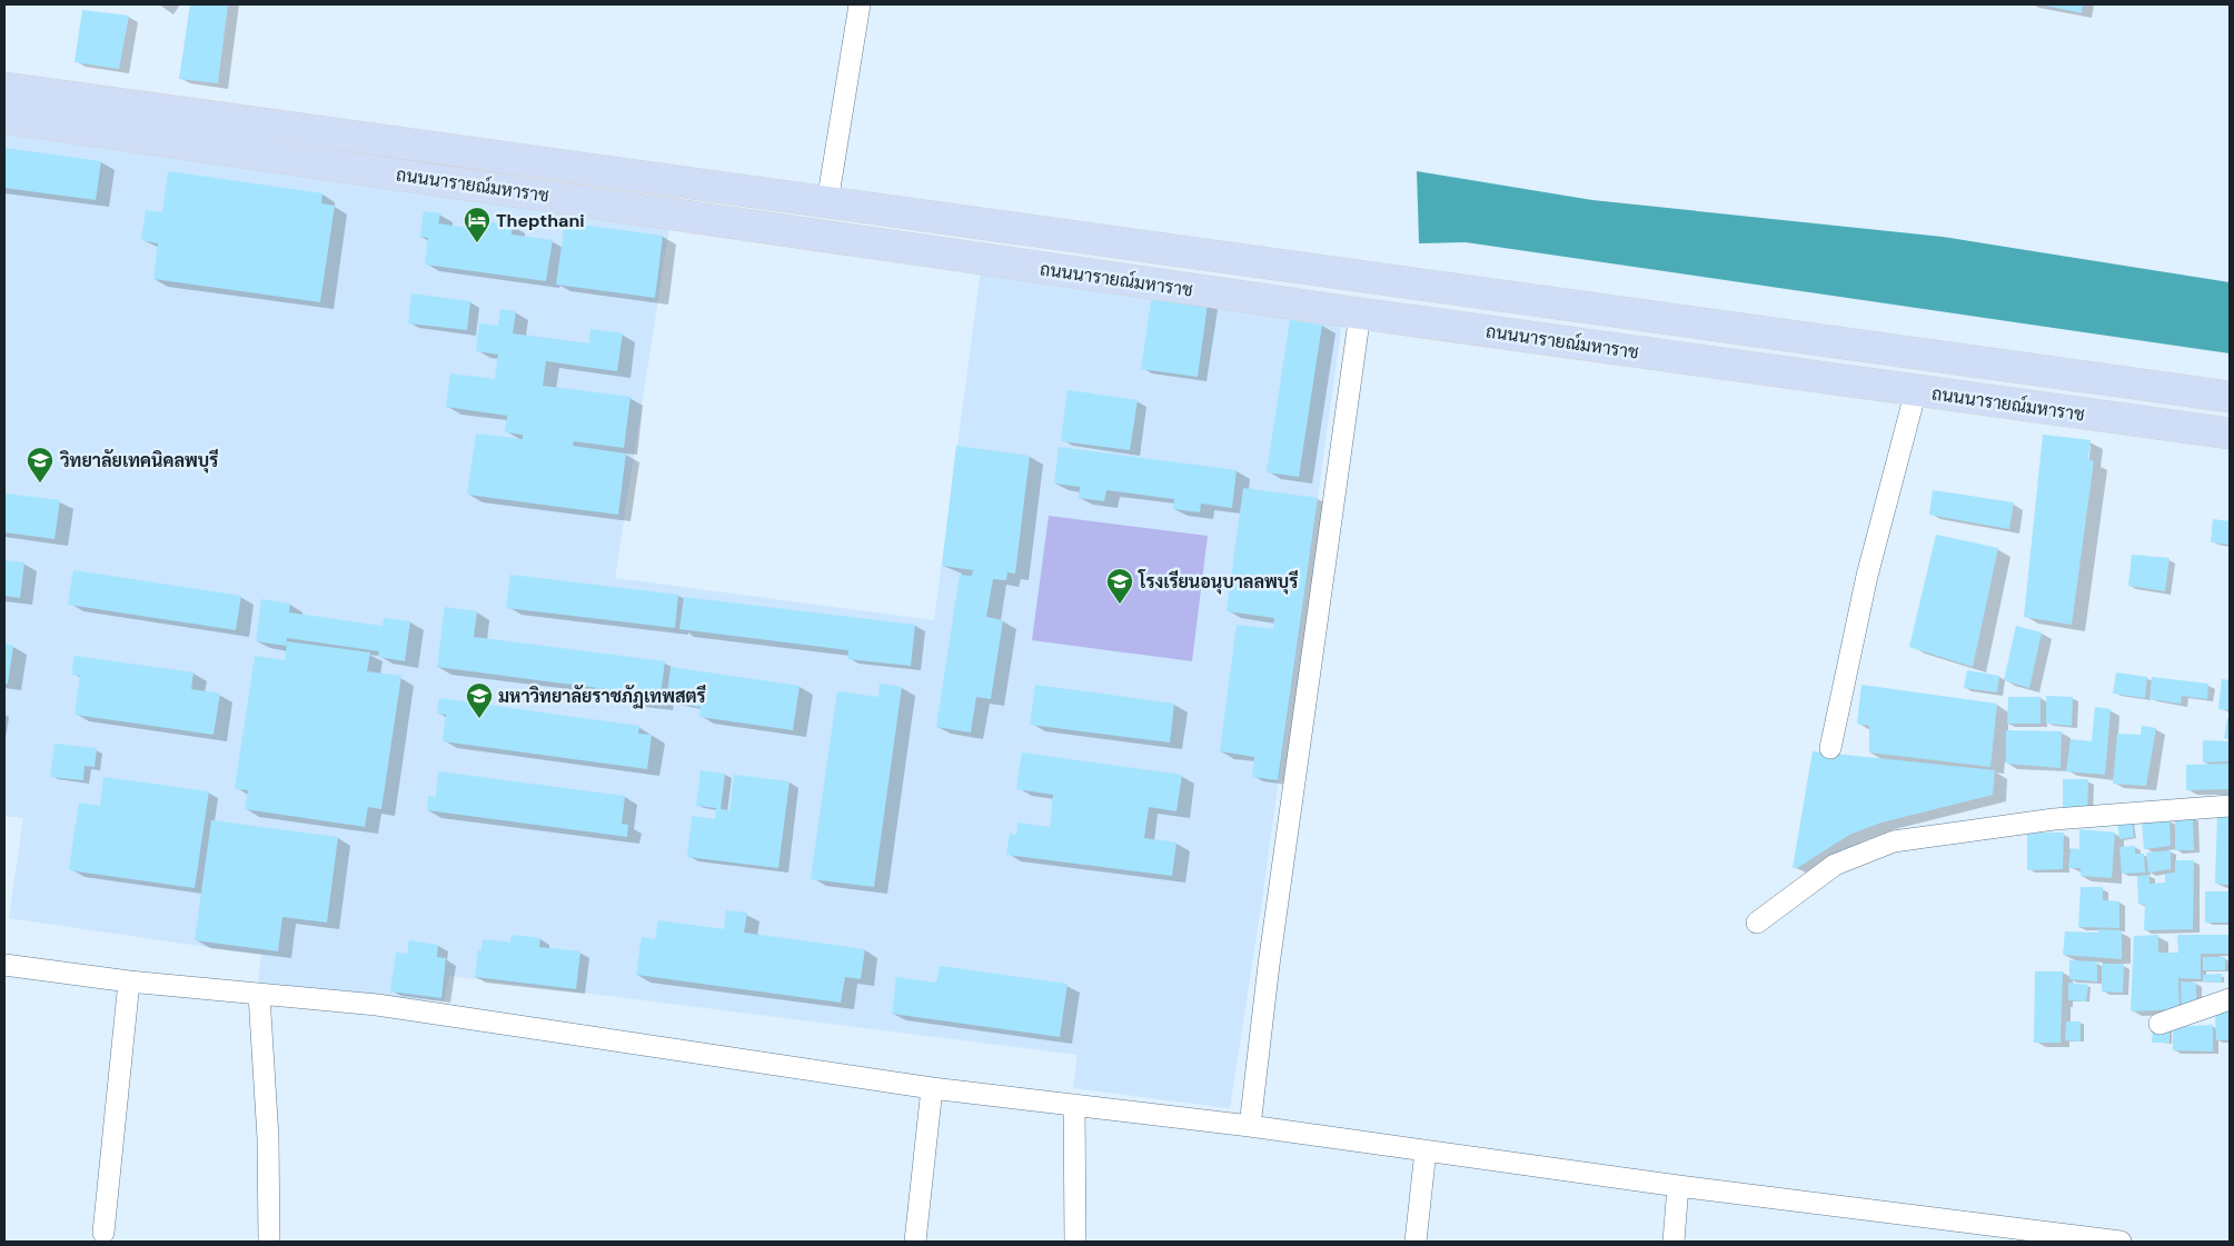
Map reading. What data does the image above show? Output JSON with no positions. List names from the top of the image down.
{
  "streets": {
    "main road": ["ถนนนารายณ์มหาราช"]
  },
  "places": {
    "hotel": ["Thepthani"],
    "school or university": ["วิทยาลัยเทคนิคลพบุรี", "โรงเรียนอนุบาลลพบุรี", "มหาวิทยาลัยราชภัฏเทพสตรี"]
  }
}
